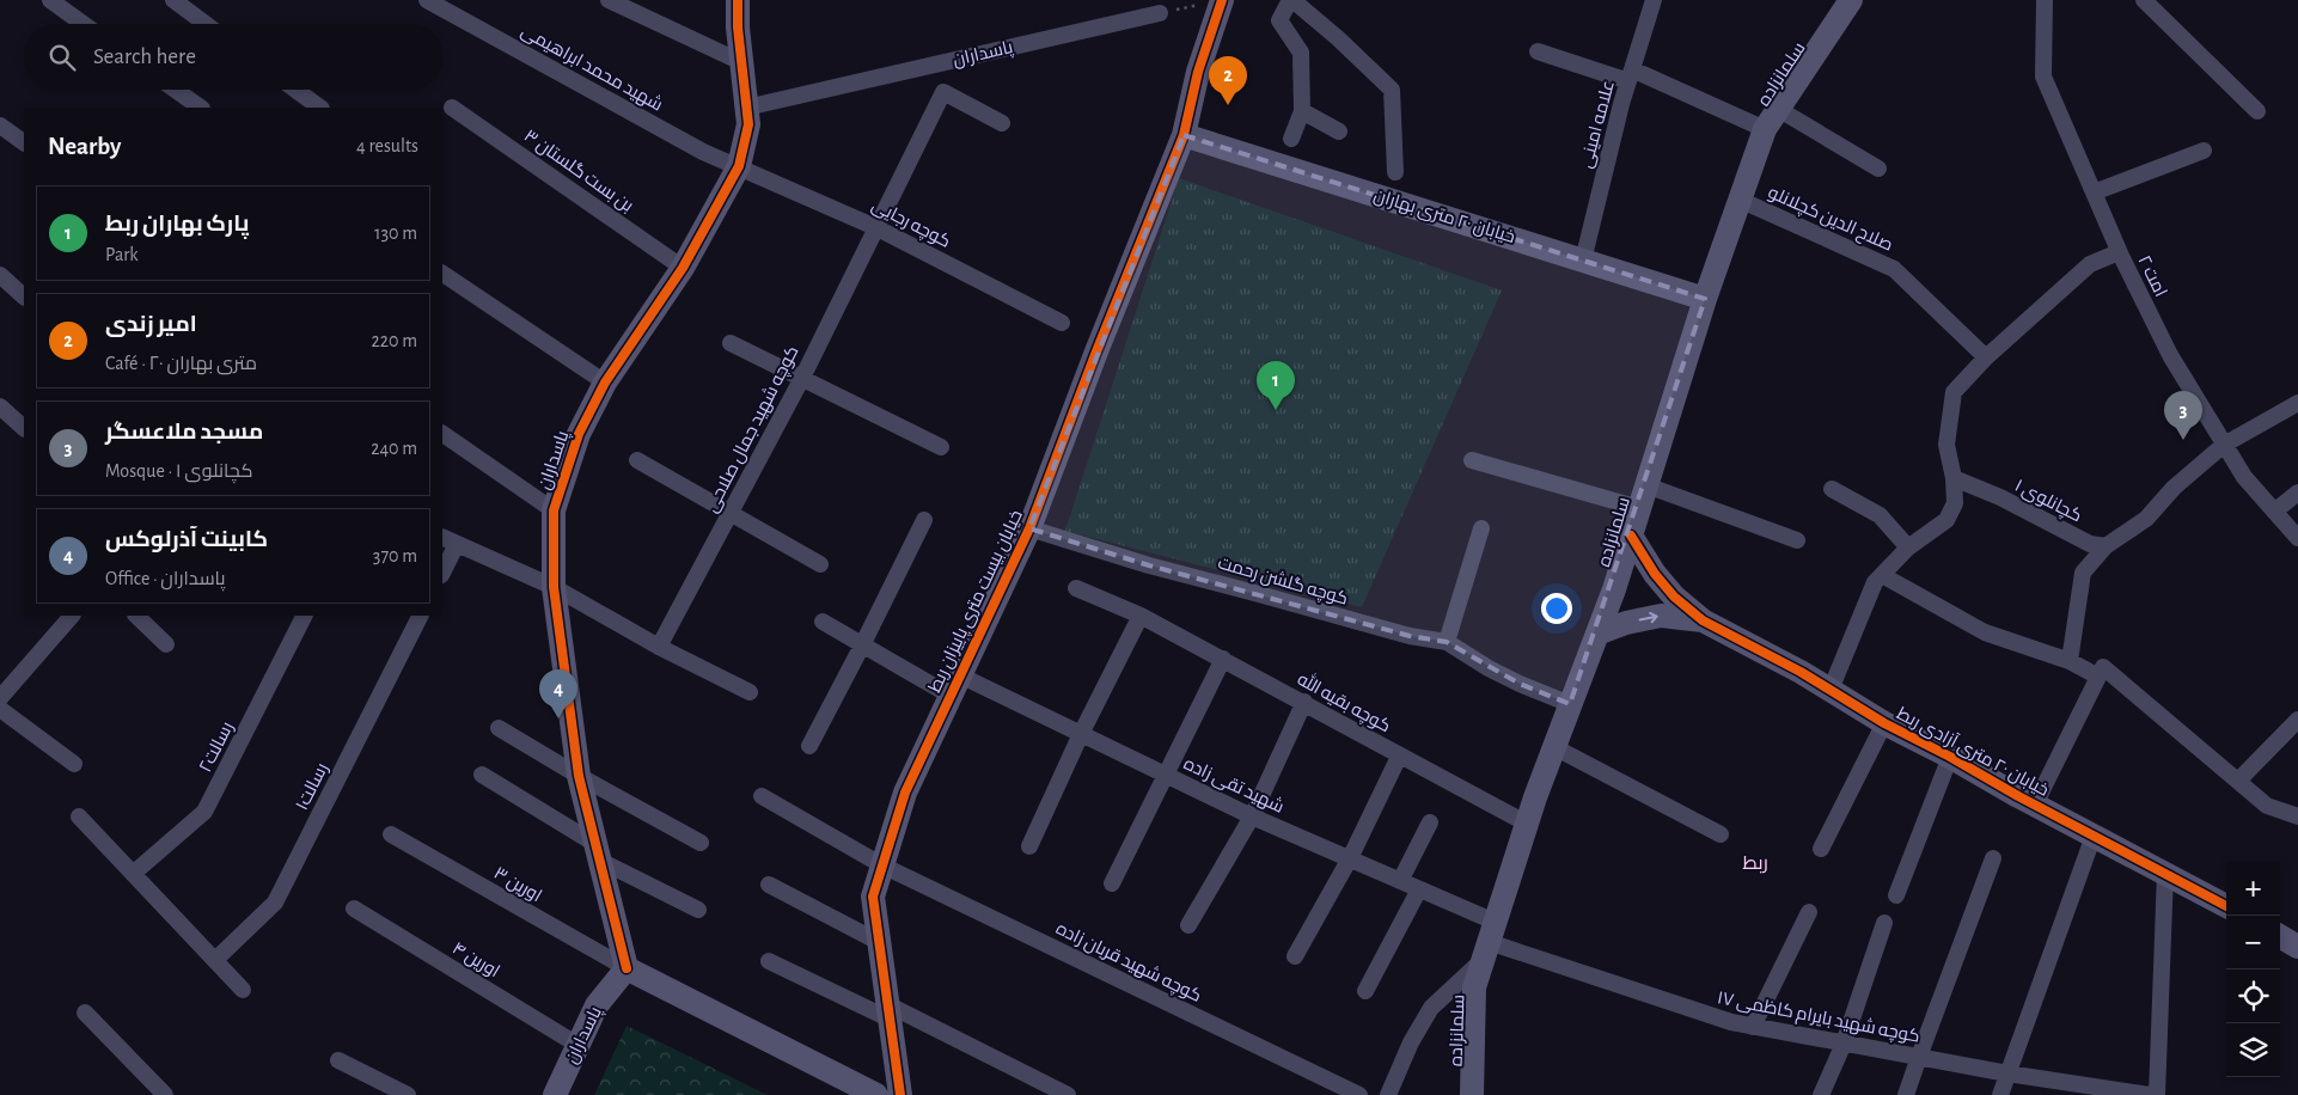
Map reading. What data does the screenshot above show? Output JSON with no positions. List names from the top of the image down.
{
  "streets": {
    "street": [
      "پاسداران",
      "شهید محمد ابراهیمی",
      "سلمانزاده",
      "علامه امینی",
      "بن بست گلستان ۳",
      "خیابان ۲۰ متری بهاران",
      "صلاح الدین کچلانلو",
      "کوچه رجایی",
      "امت ۲",
      "کوچه شهید جمال صلاحی",
      "کچانلوی ۱",
      "کوچه گلشن رحمت",
      "خیابان بیست متری پاییزان ربط",
      "کوچه بقیه الله",
      "رسالت۲",
      "خیابان ۲۰ متری آزادی ربط",
      "شهید تقی زاده",
      "رسالت۱",
      "اورین ۳",
      "اورین ۴",
      "کوچه شهید قربان زاده",
      "کوچه شهید بایرام کاظمی ۱۷"
    ]
  },
  "crossings": [
    ["پاسداران", "شهید محمد ابراهیمی"],
    ["پاسداران", "بن بست گلستان ۳"],
    ["پاسداران", "کوچه رجایی"],
    ["پاسداران", "اورین ۳"],
    ["پاسداران", "اورین ۴"],
    ["شهید محمد ابراهیمی", "کوچه رجایی"],
    ["سلمانزاده", "خیابان ۲۰ متری بهاران"],
    ["سلمانزاده", "صلاح الدین کچلانلو"],
    ["سلمانزاده", "کوچه گلشن رحمت"],
    ["سلمانزاده", "کوچه بقیه الله"],
    ["سلمانزاده", "شهید تقی زاده"],
    ["سلمانزاده", "کوچه شهید بایرام کاظمی ۱۷"],
    ["علامه امینی", "خیابان ۲۰ متری بهاران"],
    ["خیابان ۲۰ متری بهاران", "خیابان بیست متری پاییزان ربط"],
    ["کوچه رجایی", "کوچه شهید جمال صلاحی"],
    ["کوچه گلشن رحمت", "خیابان بیست متری پاییزان ربط"],
    ["خیابان بیست متری پاییزان ربط", "شهید تقی زاده"],
    ["خیابان بیست متری پاییزان ربط", "کوچه شهید قربان زاده"],
    ["شهید تقی زاده", "کوچه شهید بایرام کاظمی ۱۷"]
  ],
  "districts": ["ربط"],
  "page": {
    "search": "Search here",
    "pins": [
      "2",
      "1",
      "3",
      "4"
    ],
    "heading": ["Nearby", "4 results"],
    "list": [
      {
        "mark": "1",
        "name": "پارک بهاران ربط",
        "note": "Park",
        "value": "130 m"
      },
      {
        "mark": "2",
        "name": "امیر زندی",
        "note": "Café · ۲۰ متری بهاران",
        "value": "220 m"
      },
      {
        "mark": "3",
        "name": "مسجد ملاعسگر",
        "note": "Mosque · کچانلوی ۱",
        "value": "240 m"
      },
      {
        "mark": "4",
        "name": "کابینت آذرلوکس",
        "note": "Office · پاسداران",
        "value": "370 m"
      }
    ],
    "map_buttons": ["+", "−"]
  }
}
